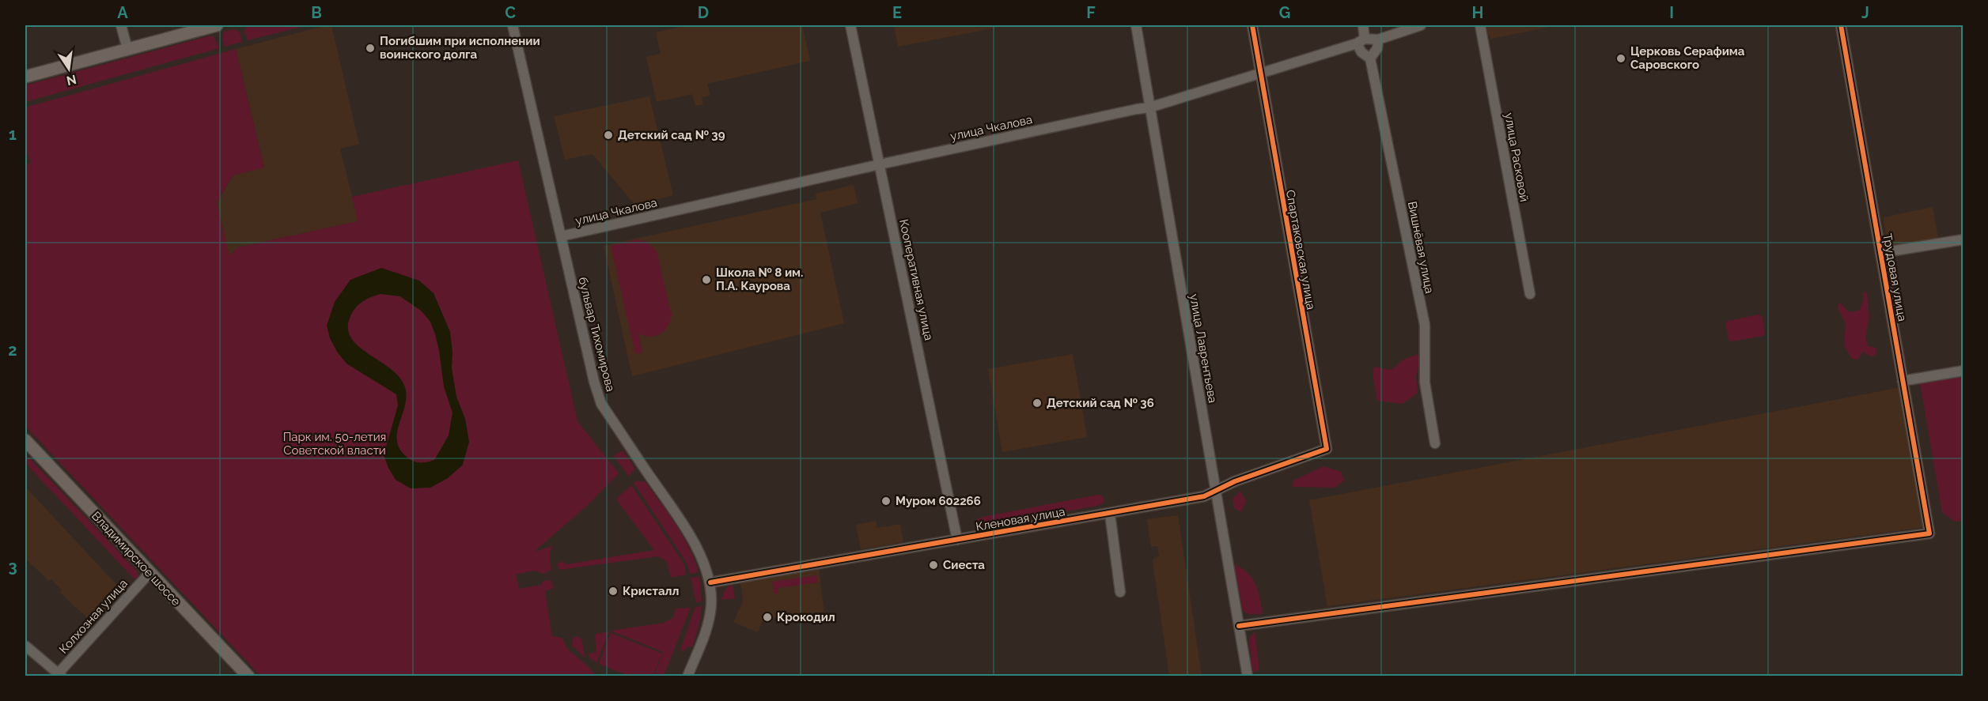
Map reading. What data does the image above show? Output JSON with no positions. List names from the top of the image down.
{
  "streets": {
    "main road": ["Владимирское шоссе"],
    "street": [
      "улица Чкалова",
      "улица Расковой",
      "Вишнёвая улица",
      "Спартаковская улица",
      "Трудовая улица",
      "Кооперативная улица",
      "бульвар Тихомирова",
      "улица Лаврентьева",
      "Кленовая улица",
      "Колхозная улица"
    ]
  },
  "crossings": [
    ["улица Чкалова", "Спартаковская улица"],
    ["улица Чкалова", "Кооперативная улица"],
    ["улица Чкалова", "бульвар Тихомирова"],
    ["улица Чкалова", "улица Лаврентьева"],
    ["Спартаковская улица", "Кленовая улица"],
    ["Трудовая улица", "улица Лаврентьева"],
    ["Кооперативная улица", "Кленовая улица"],
    ["бульвар Тихомирова", "Кленовая улица"],
    ["улица Лаврентьева", "Кленовая улица"],
    ["Владимирское шоссе", "Колхозная улица"]
  ],
  "parks": ["Парк им. 50-летия Советской власти"],
  "places": [
    "Погибшим при исполнении воинского долга",
    "Церковь Серафима Саровского",
    "Детский сад № 39",
    "Школа № 8 им. П.А. Каурова",
    "Детский сад № 36",
    "Муром 602266",
    "Сиеста",
    "Кристалл",
    "Крокодил"
  ],
  "north": "bottom",
  "grid": {
    "columns": [
      "A",
      "B",
      "C",
      "D",
      "E",
      "F",
      "G",
      "H",
      "I",
      "J"
    ],
    "rows": ["1", "2", "3"]
  }
}
